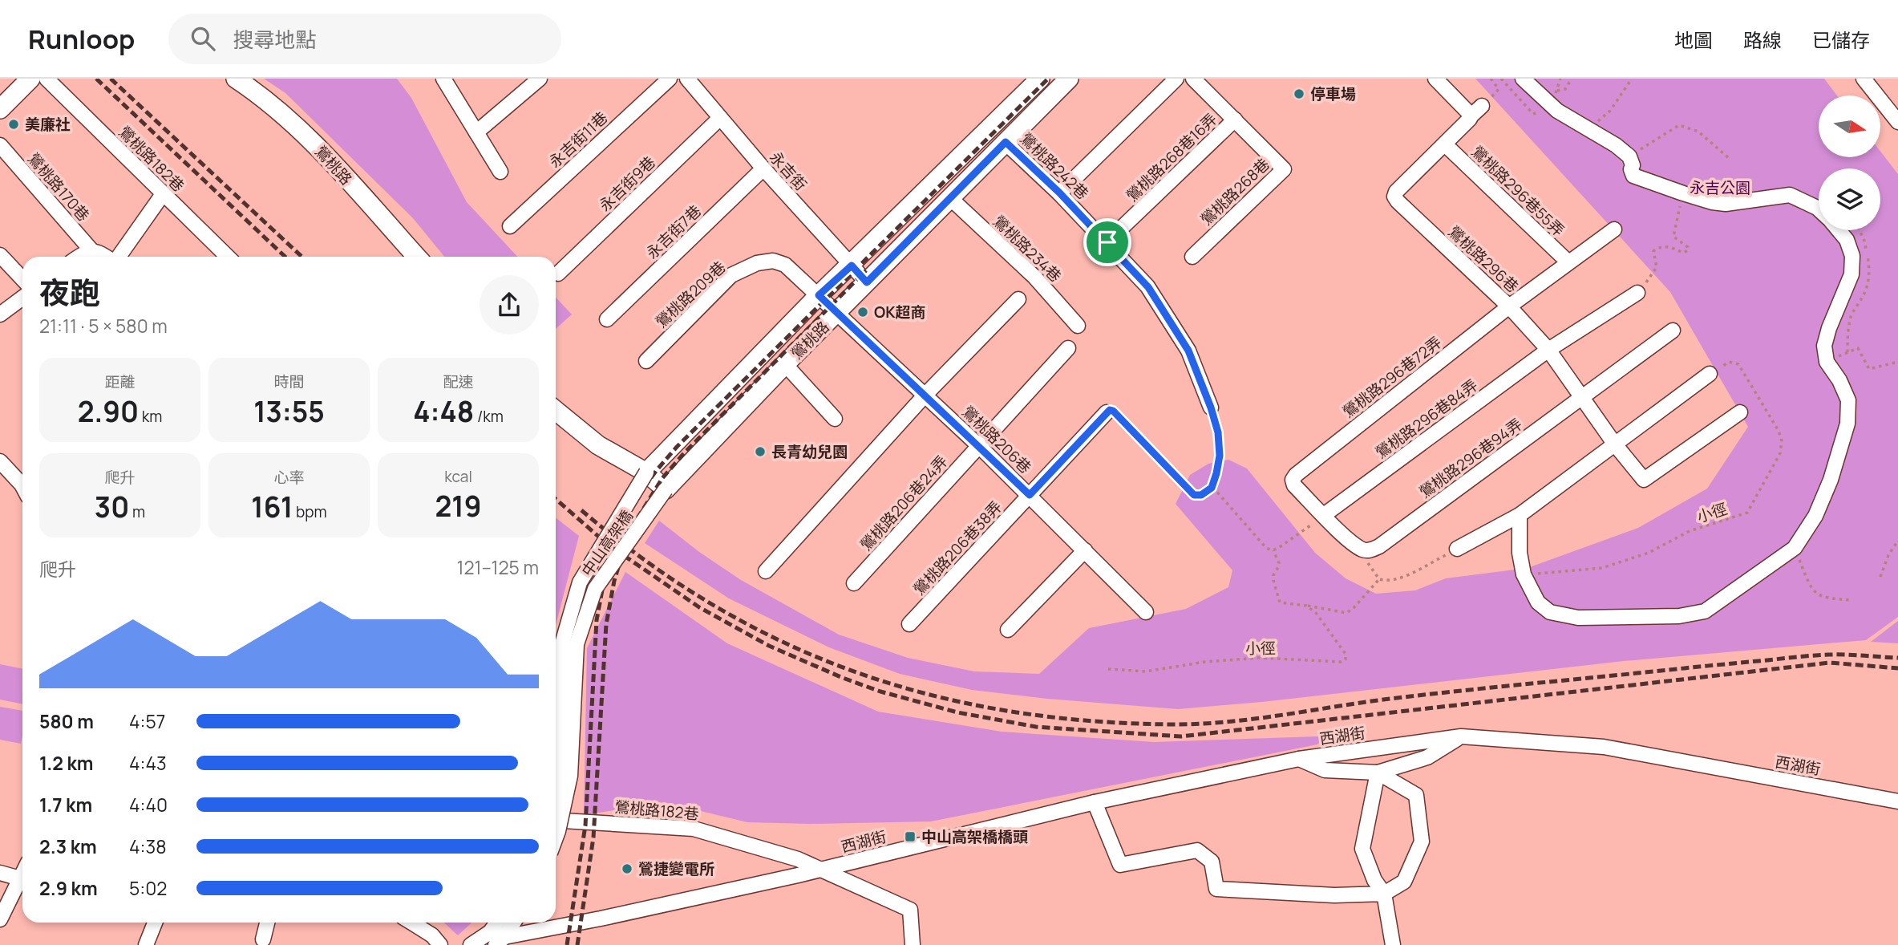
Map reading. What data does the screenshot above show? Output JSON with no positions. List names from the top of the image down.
{
  "streets": {
    "main road": ["鶯桃路"],
    "street": [
      "永吉街11巷",
      "鶯桃路268巷16弄",
      "鶯桃路182巷",
      "鶯桃路242巷",
      "永吉街",
      "永吉街9巷",
      "鶯桃路170巷",
      "鶯桃路296巷55弄",
      "鶯桃路268巷",
      "永吉街7巷",
      "鶯桃路234巷",
      "鶯桃路296巷",
      "鶯桃路209巷",
      "鶯桃路296巷72弄",
      "鶯桃路296巷84弄",
      "鶯桃路206巷",
      "鶯桃路296巷94弄",
      "鶯桃路206巷24弄",
      "中山高架橋",
      "鶯桃路206巷38弄",
      "西湖街"
    ],
    "path": ["小徑"]
  },
  "crossings": [
    ["鶯桃路268巷16弄", "鶯桃路242巷"],
    ["鶯桃路268巷16弄", "鶯桃路268巷"],
    ["鶯桃路182巷", "西湖街"],
    ["鶯桃路", "鶯桃路242巷"],
    ["鶯桃路", "永吉街"],
    ["鶯桃路", "鶯桃路234巷"],
    ["鶯桃路", "鶯桃路209巷"],
    ["鶯桃路", "鶯桃路206巷"],
    ["鶯桃路", "中山高架橋"],
    ["永吉街", "永吉街9巷"],
    ["永吉街", "永吉街7巷"],
    ["鶯桃路296巷55弄", "鶯桃路296巷"],
    ["鶯桃路296巷55弄", "鶯桃路296巷72弄"],
    ["鶯桃路296巷", "鶯桃路296巷72弄"],
    ["鶯桃路296巷", "鶯桃路296巷84弄"],
    ["鶯桃路296巷", "鶯桃路296巷94弄"],
    ["鶯桃路209巷", "鶯桃路206巷"],
    ["鶯桃路296巷72弄", "鶯桃路296巷84弄"],
    ["鶯桃路206巷", "鶯桃路206巷24弄"],
    ["鶯桃路206巷", "鶯桃路206巷38弄"]
  ],
  "parks": ["永吉公園"],
  "places": {
    "other": [
      "停車場",
      "美廉社",
      "OK超商",
      "長青幼兒園",
      "鶯捷變電所"
    ],
    "transit": ["中山高架橋橋頭"]
  },
  "north": "right",
  "page": {
    "header": "Runloop",
    "search": "搜尋地點",
    "nav": ["地圖", "路線", "已儲存"],
    "heading": ["夜跑", "21:11 · 5 × 580 m"],
    "stats": [
      ["距離", "2.90 km"],
      ["時間", "13:55"],
      ["配速", "4:48 /km"],
      ["爬升", "30 m"],
      ["心率", "161 bpm"],
      ["kcal", "219"]
    ],
    "chart": ["爬升", "121–125 m"],
    "list": [
      {
        "name": "580 m",
        "note": "4:57"
      },
      {
        "name": "1.2 km",
        "note": "4:43"
      },
      {
        "name": "1.7 km",
        "note": "4:40"
      },
      {
        "name": "2.3 km",
        "note": "4:38"
      },
      {
        "name": "2.9 km",
        "note": "5:02"
      }
    ]
  }
}
